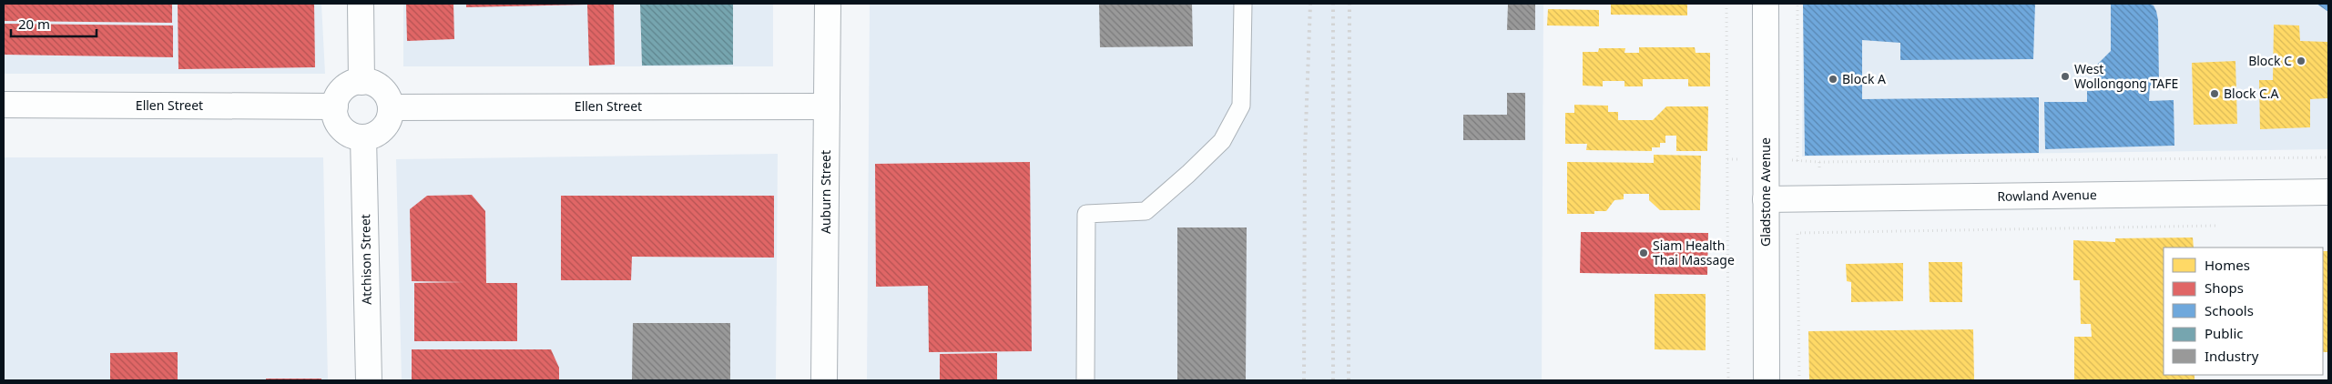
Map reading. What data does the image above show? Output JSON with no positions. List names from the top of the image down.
{
  "streets": {
    "street": [
      "Ellen Street",
      "Auburn Street",
      "Gladstone Avenue",
      "Rowland Avenue",
      "Atchison Street"
    ]
  },
  "crossings": [
    ["Ellen Street", "Auburn Street"],
    ["Ellen Street", "Atchison Street"],
    ["Gladstone Avenue", "Rowland Avenue"]
  ],
  "places": [
    "Block C",
    "West Wollongong TAFE",
    "Block A",
    "Block C.A",
    "Siam Health Thai Massage"
  ],
  "legend": [
    "Homes",
    "Shops",
    "Schools",
    "Public",
    "Industry"
  ],
  "scale_bar": "20 m"
}
